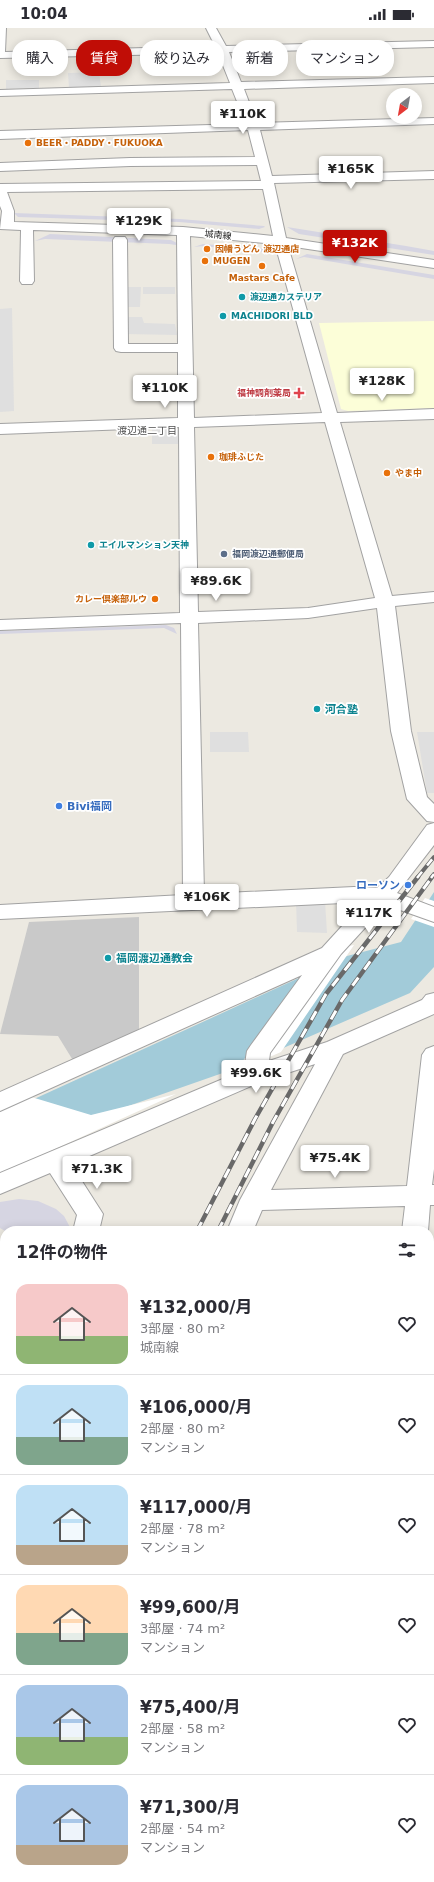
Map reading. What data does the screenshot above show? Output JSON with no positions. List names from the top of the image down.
{
  "streets": {
    "street": ["城南線"]
  },
  "districts": ["渡辺通二丁目"],
  "places": {
    "other": [
      "BEER・PADDY・FUKUOKA",
      "因幡うどん 渡辺通店",
      "MUGEN",
      "Mastars Cafe",
      "渡辺通カステリア",
      "MACHIDORI BLD",
      "珈琲ふじた",
      "やま中",
      "エイルマンション天神",
      "福岡渡辺通郵便局",
      "カレー倶楽部ルウ",
      "河合塾",
      "Bivi福岡",
      "ローソン",
      "福岡渡辺通教会"
    ],
    "health": ["福神調剤薬局"]
  },
  "north": "bottom left",
  "page": {
    "status": "10:04",
    "chip": [
      "購入",
      "賃貸",
      "絞り込み",
      "新着",
      "マンション"
    ],
    "price": [
      "¥110K",
      "¥165K",
      "¥129K",
      "¥132K",
      "¥128K",
      "¥110K",
      "¥89.6K",
      "¥106K",
      "¥117K",
      "¥99.6K",
      "¥75.4K",
      "¥71.3K"
    ],
    "heading": "12件の物件",
    "list": [
      {
        "name": "¥132,000/月",
        "note": "3部屋 · 80 m² · 城南線"
      },
      {
        "name": "¥106,000/月",
        "note": "2部屋 · 80 m² · マンション"
      },
      {
        "name": "¥117,000/月",
        "note": "2部屋 · 78 m² · マンション"
      },
      {
        "name": "¥99,600/月",
        "note": "3部屋 · 74 m² · マンション"
      },
      {
        "name": "¥75,400/月",
        "note": "2部屋 · 58 m² · マンション"
      },
      {
        "name": "¥71,300/月",
        "note": "2部屋 · 54 m² · マンション"
      }
    ]
  }
}
